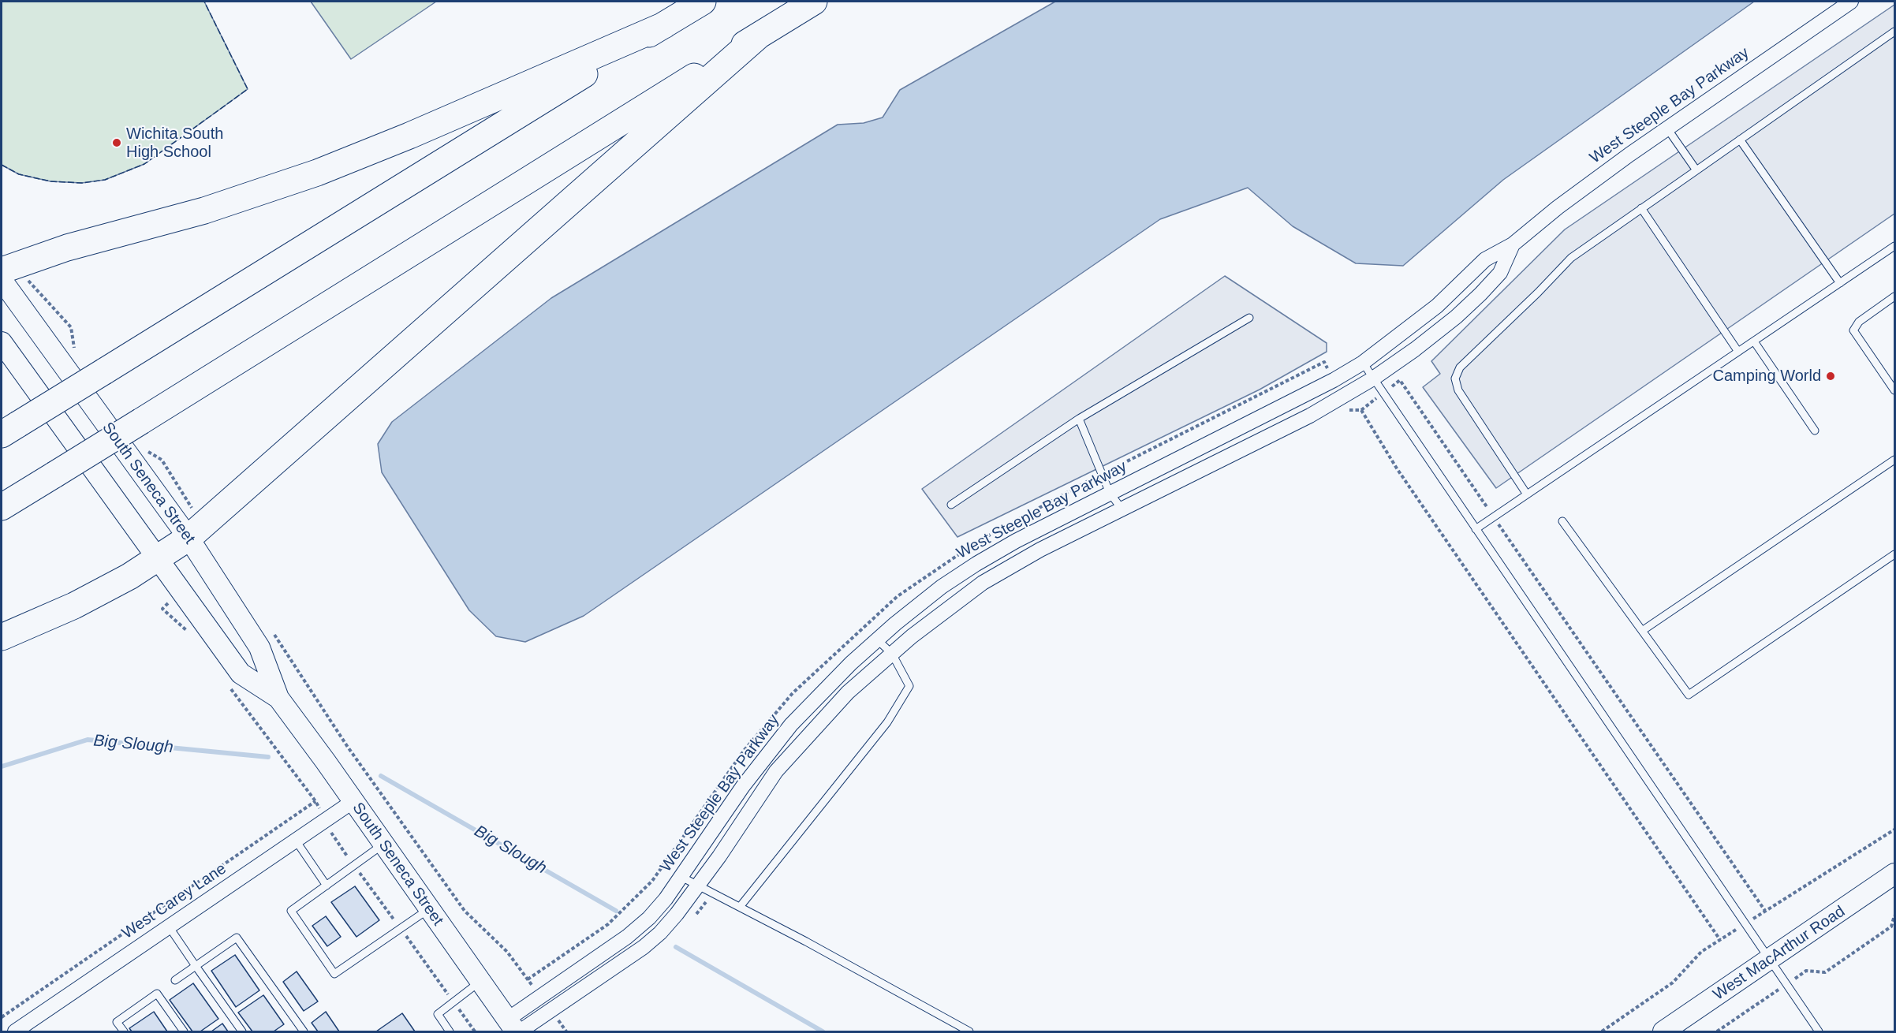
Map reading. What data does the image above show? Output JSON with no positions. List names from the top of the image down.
{
  "streets": {
    "street": [
      "West Steeple Bay Parkway",
      "South Seneca Street",
      "West Carey Lane",
      "West MacArthur Road"
    ]
  },
  "crossings": [
    ["West Steeple Bay Parkway", "South Seneca Street"],
    ["South Seneca Street", "West Carey Lane"]
  ],
  "water": ["Big Slough"],
  "places": ["Wichita South High School", "Camping World"]
}
